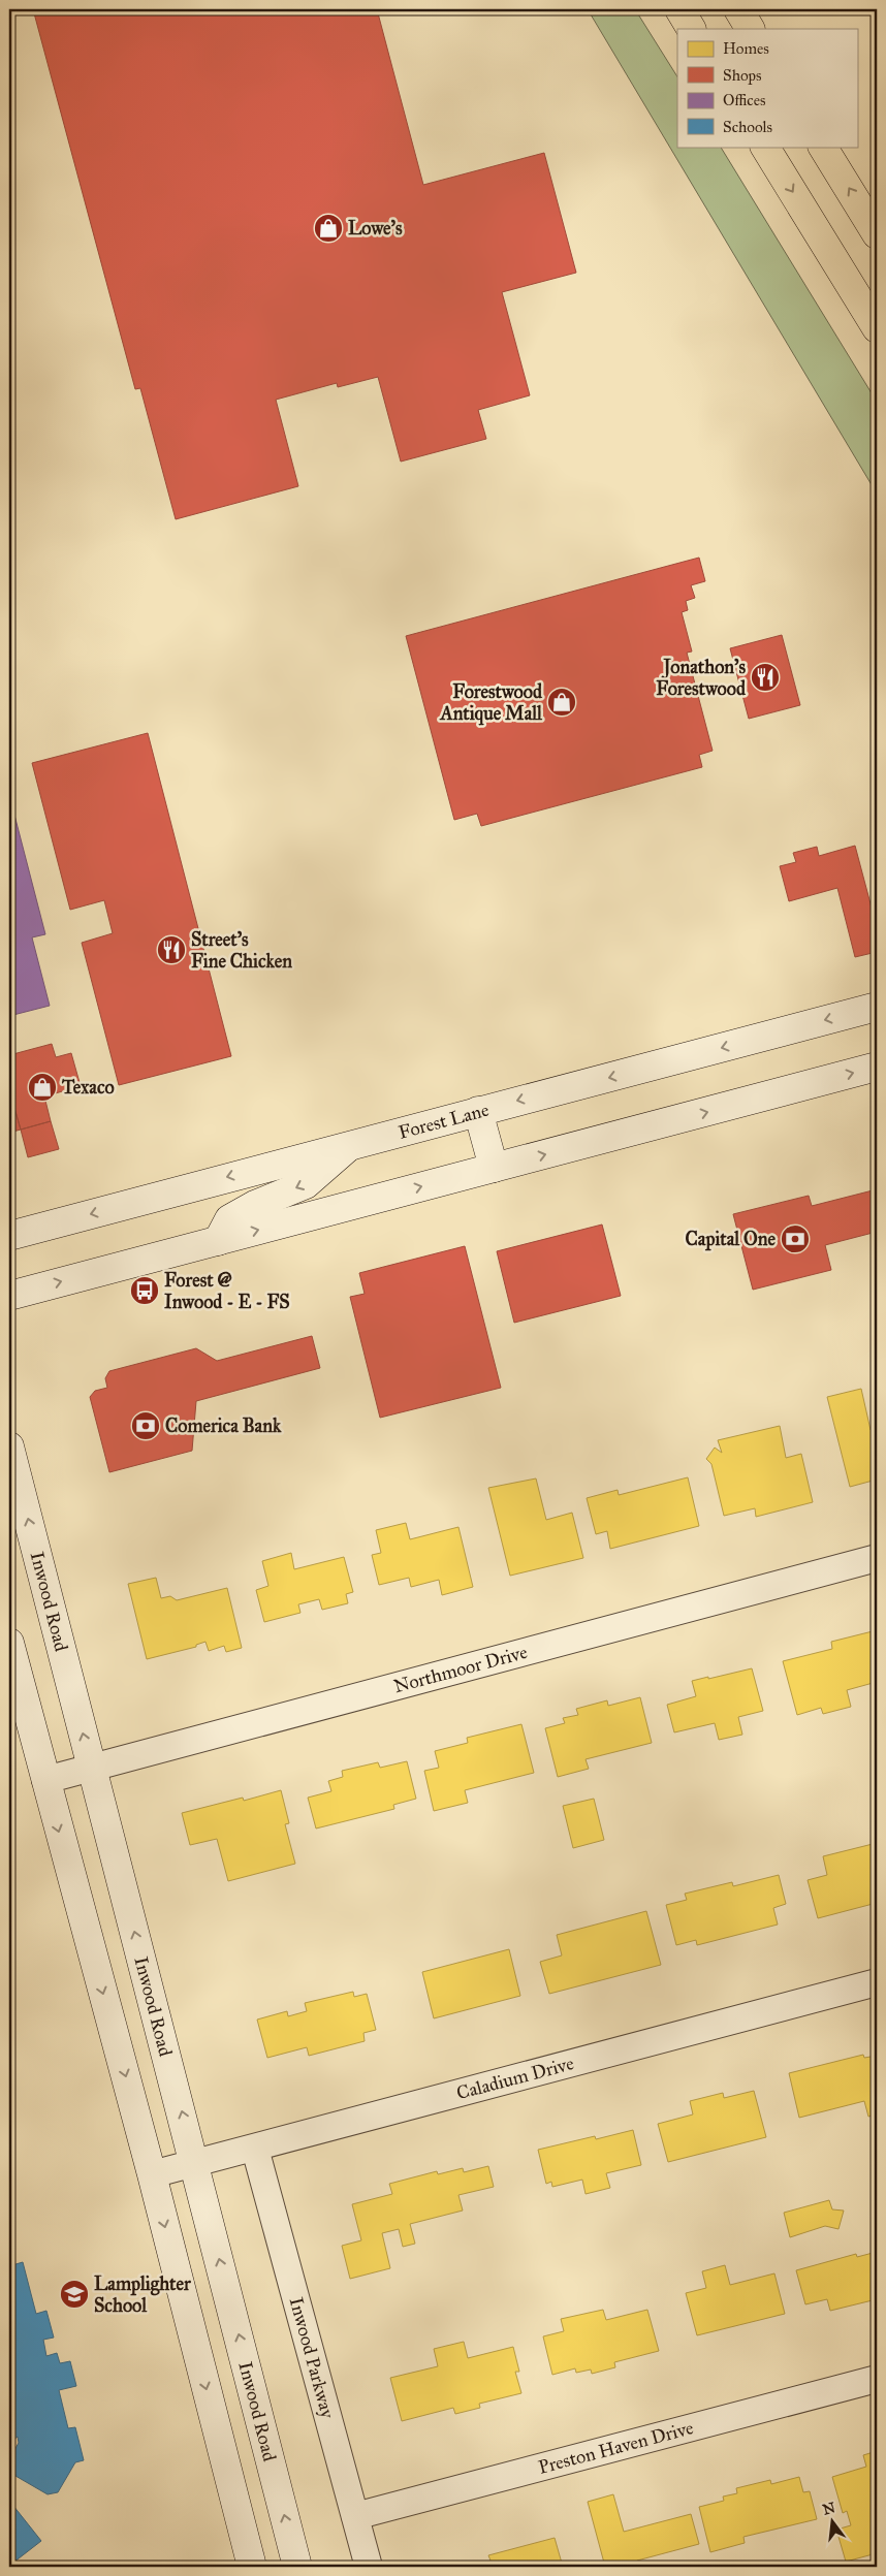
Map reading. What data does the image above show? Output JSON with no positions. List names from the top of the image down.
{
  "streets": {
    "main road": ["Forest Lane", "Inwood Road"],
    "street": [
      "Northmoor Drive",
      "Caladium Drive",
      "Inwood Parkway",
      "Preston Haven Drive"
    ]
  },
  "crossings": [
    ["Inwood Road", "Northmoor Drive"],
    ["Inwood Road", "Caladium Drive"],
    ["Caladium Drive", "Inwood Parkway"],
    ["Inwood Parkway", "Preston Haven Drive"]
  ],
  "places": {
    "shop": ["Lowe's", "Forestwood Antique Mall", "Texaco"],
    "restaurant": ["Jonathon's Forestwood", "Street's Fine Chicken"],
    "bank": ["Capital One", "Comerica Bank"],
    "bus stop": ["Forest @ Inwood - E - FS"],
    "school or university": ["Lamplighter School"]
  },
  "legend": [
    "Homes",
    "Shops",
    "Offices",
    "Schools"
  ],
  "north": "top"
}
